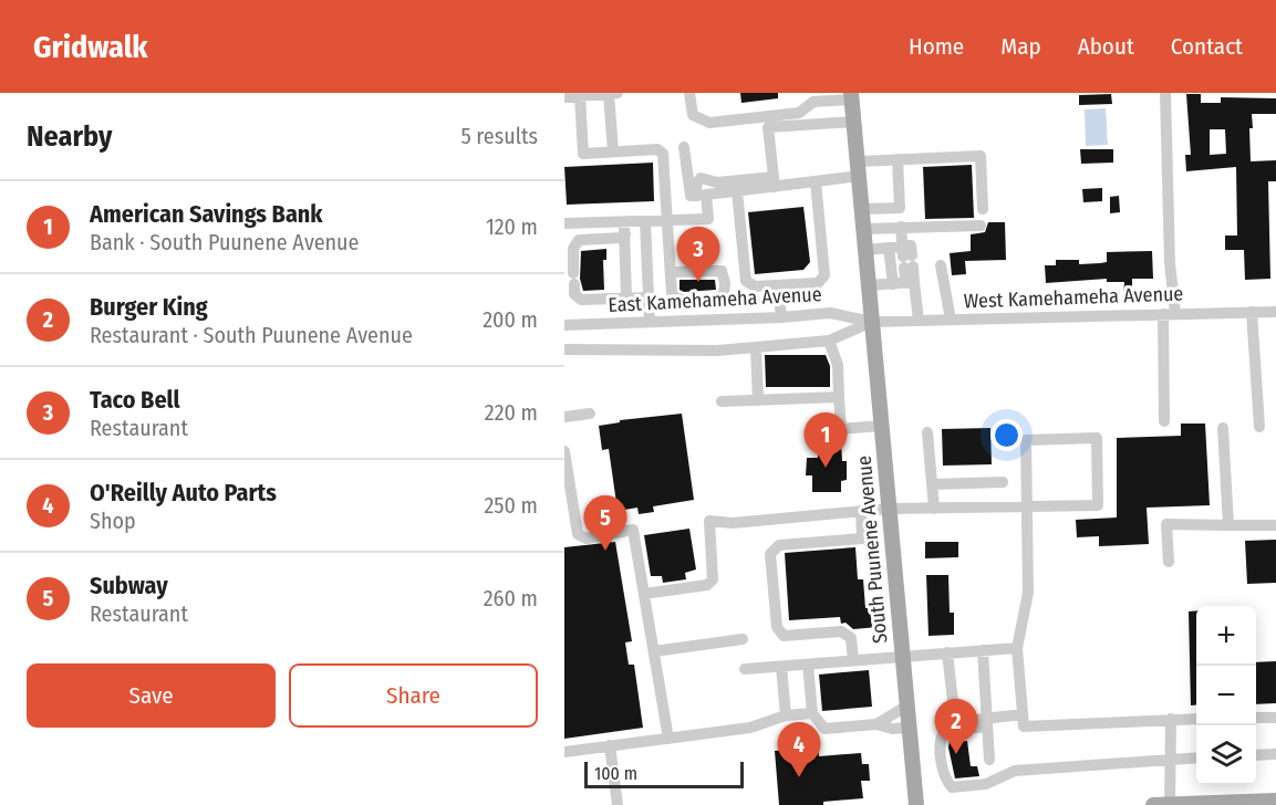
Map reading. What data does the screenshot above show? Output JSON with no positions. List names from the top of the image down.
{
  "streets": {
    "main road": ["South Puunene Avenue"],
    "street": ["West Kamehameha Avenue", "East Kamehameha Avenue"]
  },
  "crossings": [
    ["West Kamehameha Avenue", "East Kamehameha Avenue"],
    ["West Kamehameha Avenue", "South Puunene Avenue"],
    ["East Kamehameha Avenue", "South Puunene Avenue"]
  ],
  "scale_bar": "100 m",
  "page": {
    "header": "Gridwalk",
    "nav": [
      "Home",
      "Map",
      "About",
      "Contact"
    ],
    "heading": ["Nearby", "5 results"],
    "list": [
      {
        "mark": "1",
        "name": "American Savings Bank",
        "note": "Bank · South Puunene Avenue",
        "value": "120 m"
      },
      {
        "mark": "2",
        "name": "Burger King",
        "note": "Restaurant · South Puunene Avenue",
        "value": "200 m"
      },
      {
        "mark": "3",
        "name": "Taco Bell",
        "note": "Restaurant",
        "value": "220 m"
      },
      {
        "mark": "4",
        "name": "O'Reilly Auto Parts",
        "note": "Shop",
        "value": "250 m"
      },
      {
        "mark": "5",
        "name": "Subway",
        "note": "Restaurant",
        "value": "260 m"
      }
    ],
    "pins": [
      "3",
      "1",
      "5",
      "2",
      "4"
    ],
    "map_buttons": ["+", "−"],
    "buttons": ["Save", "Share"],
    "scale": "100 m"
  }
}
